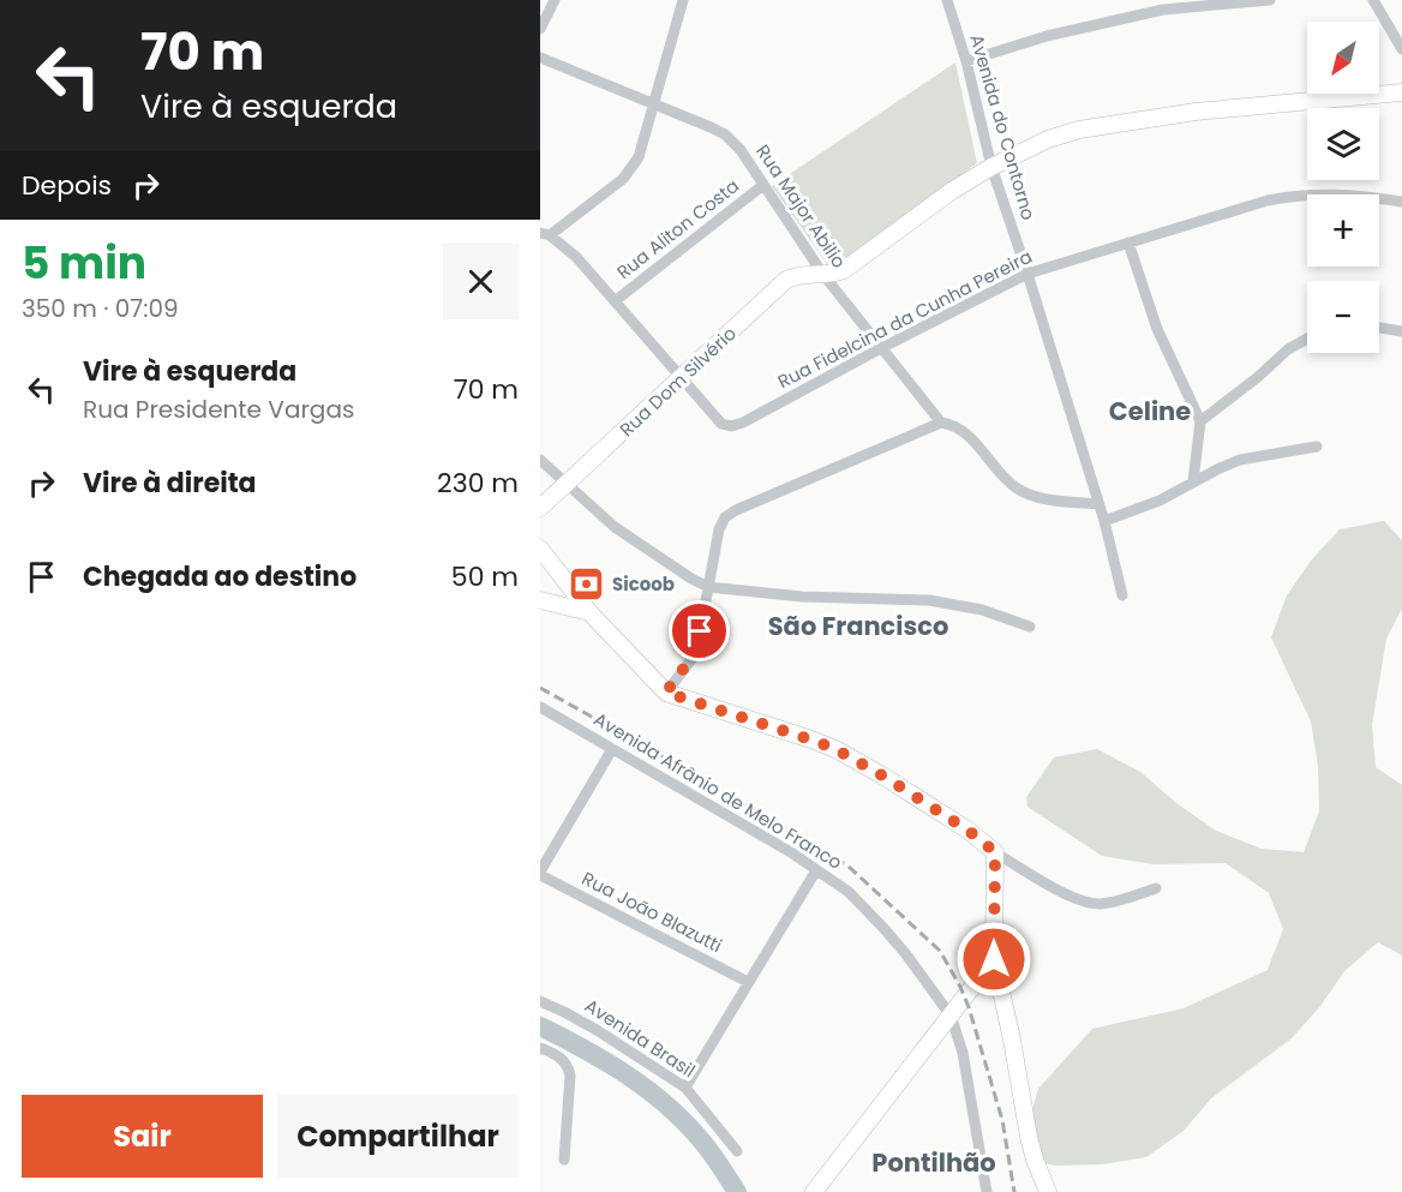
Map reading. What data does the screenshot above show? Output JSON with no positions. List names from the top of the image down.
{
  "streets": {
    "street": [
      "Avenida do Contorno",
      "Rua Major Abilio",
      "Rua Aliton Costa",
      "Rua Fidelcina da Cunha Pereira",
      "Rua Dom Silvério",
      "Avenida Afrânio de Melo Franco",
      "Rua João Blazutti",
      "Avenida Brasil"
    ]
  },
  "crossings": [
    ["Avenida do Contorno", "Rua Fidelcina da Cunha Pereira"],
    ["Avenida do Contorno", "Rua Dom Silvério"],
    ["Rua Major Abilio", "Rua Aliton Costa"],
    ["Rua Major Abilio", "Rua Fidelcina da Cunha Pereira"],
    ["Rua Major Abilio", "Rua Dom Silvério"],
    ["Rua Fidelcina da Cunha Pereira", "Rua Dom Silvério"]
  ],
  "districts": ["Celine", "São Francisco", "Pontilhão"],
  "places": {
    "bank": ["Sicoob"]
  },
  "north": "bottom left",
  "page": {
    "turn": ["70 m", "Vire à esquerda"],
    "map_buttons": ["+", "−"],
    "then": "Depois",
    "heading": ["5 min", "350 m · 07:09"],
    "list": [
      {
        "name": "Vire à esquerda",
        "note": "Rua Presidente Vargas",
        "value": "70 m"
      },
      {
        "name": "Vire à direita",
        "value": "230 m"
      },
      {
        "name": "Chegada ao destino",
        "value": "50 m"
      }
    ],
    "buttons": ["Sair", "Compartilhar"]
  }
}
